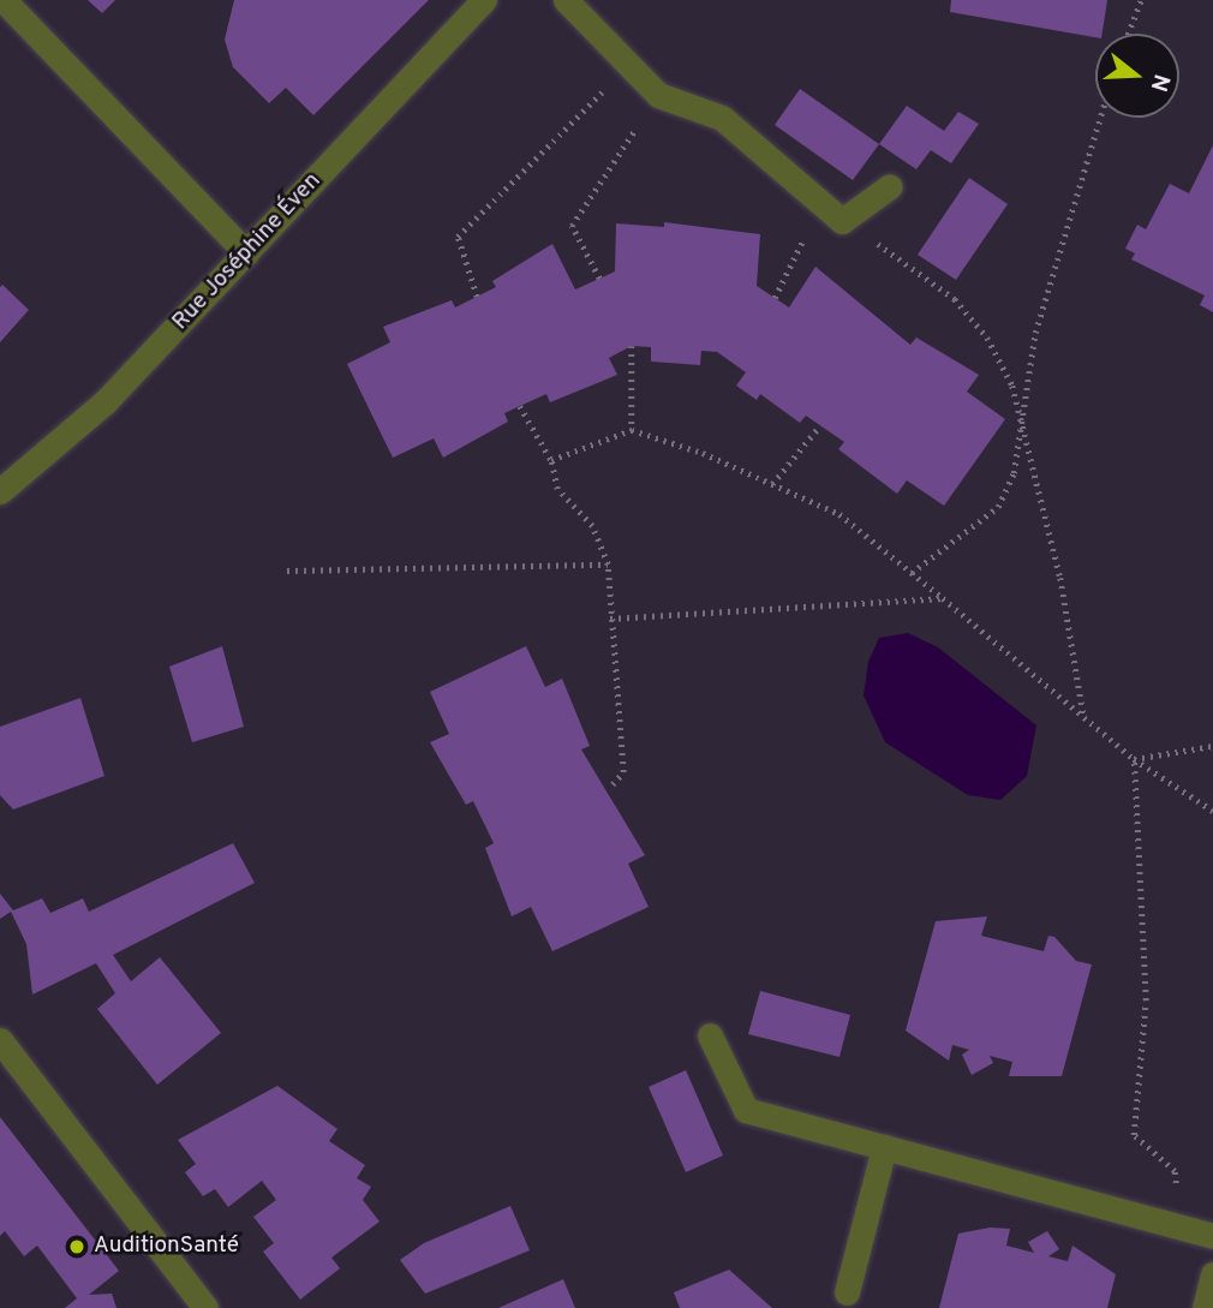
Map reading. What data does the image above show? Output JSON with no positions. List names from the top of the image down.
{
  "streets": {
    "street": ["Rue Joséphine Éven"]
  },
  "places": ["AuditionSanté"],
  "north": "right"
}
